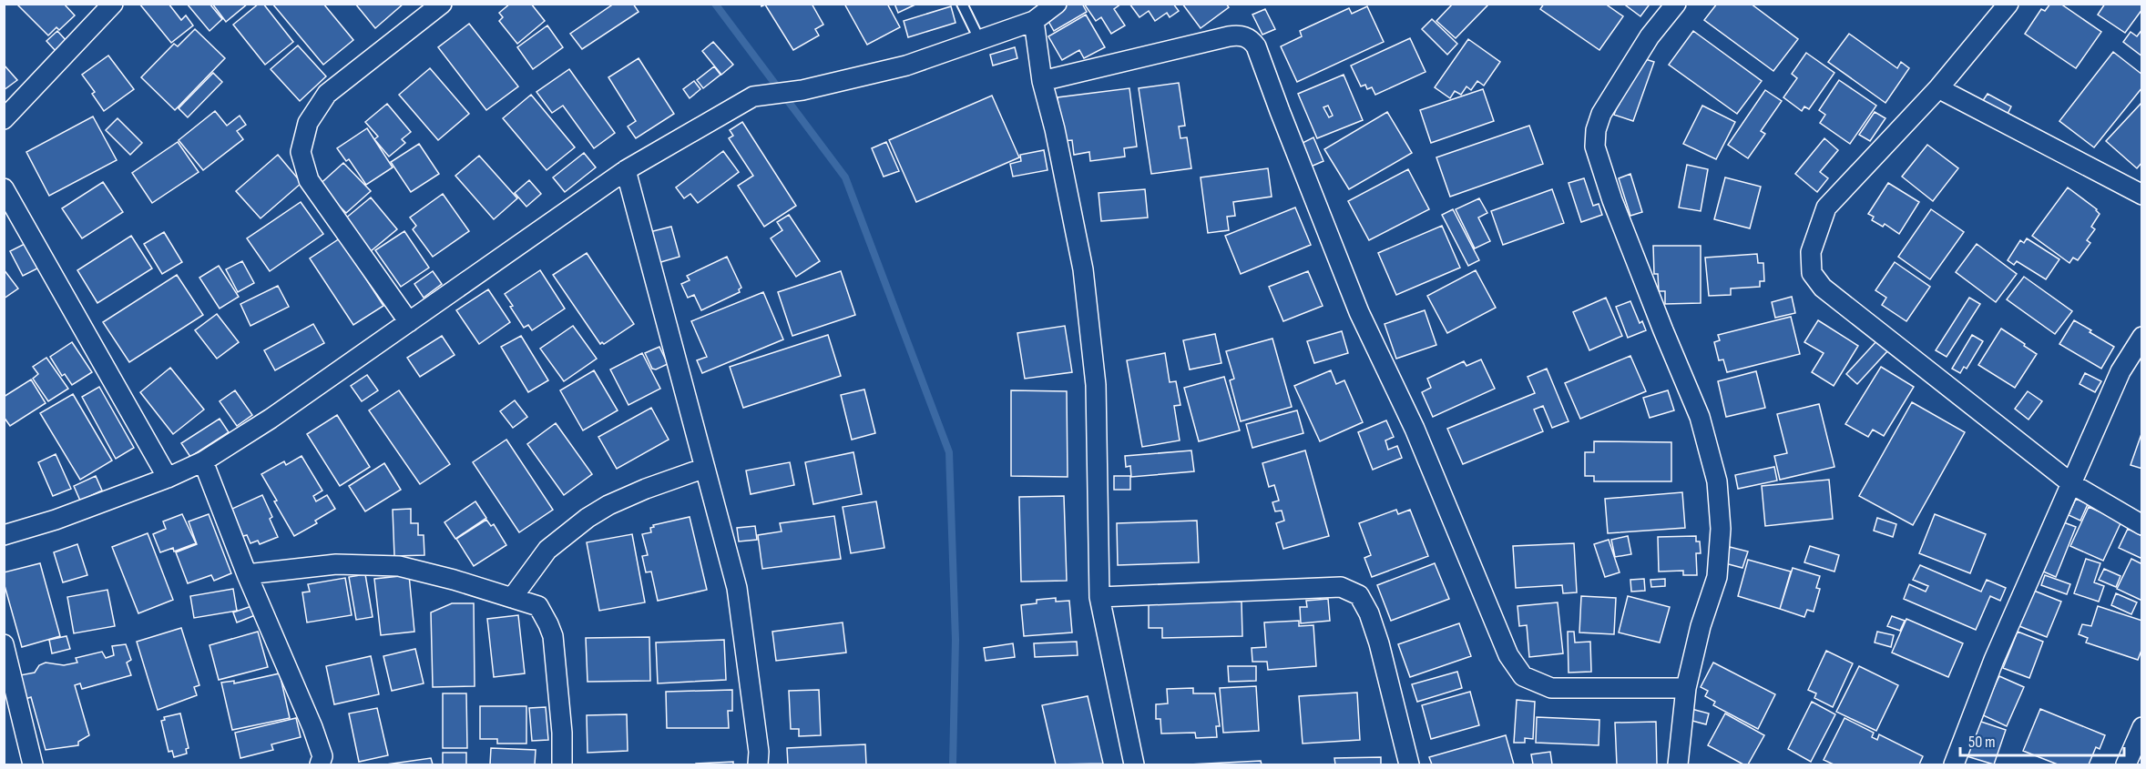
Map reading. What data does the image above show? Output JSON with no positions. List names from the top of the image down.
{
  "scale_bar": "50 m"
}
